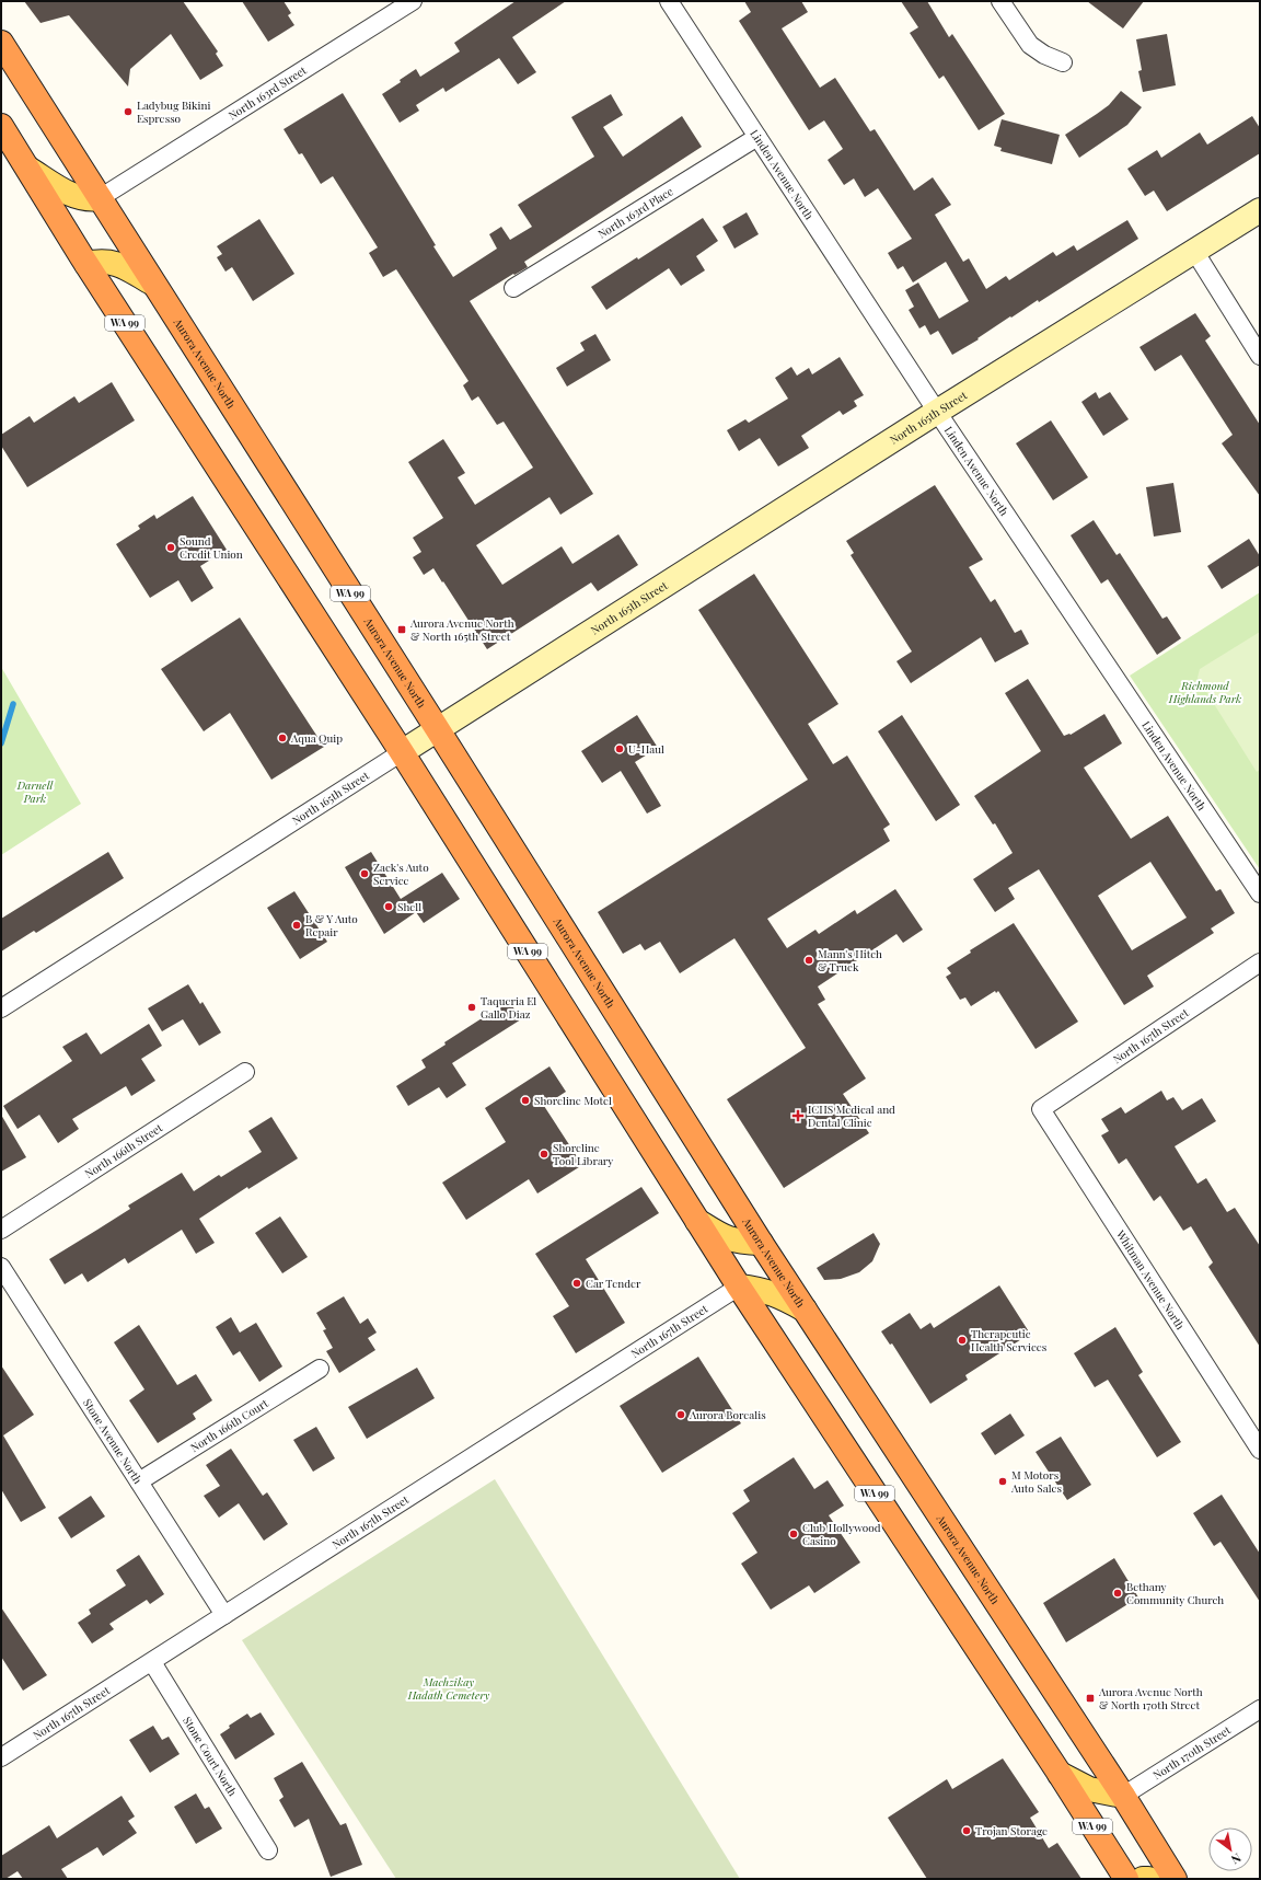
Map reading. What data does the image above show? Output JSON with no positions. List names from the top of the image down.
{
  "streets": {
    "highway": ["WA 99", "Aurora Avenue North"],
    "street": [
      "North 163rd Street",
      "Linden Avenue North",
      "North 163rd Place",
      "North 165th Street",
      "North 167th Street",
      "North 166th Street",
      "Whitman Avenue North",
      "North 166th Court",
      "Stone Avenue North",
      "North 170th Street",
      "Stone Court North"
    ]
  },
  "crossings": [
    ["North 163rd Street", "Aurora Avenue North"],
    ["Linden Avenue North", "North 163rd Place"],
    ["Linden Avenue North", "North 165th Street"],
    ["WA 99", "North 165th Street"],
    ["WA 99", "North 167th Street"],
    ["Aurora Avenue North", "North 165th Street"],
    ["Aurora Avenue North", "North 170th Street"],
    ["North 167th Street", "Whitman Avenue North"],
    ["North 167th Street", "Stone Avenue North"],
    ["North 167th Street", "Stone Court North"],
    ["North 166th Court", "Stone Avenue North"]
  ],
  "parks": ["Richmond Highlands Park", "Darnell Park", "Machzikay Hadath Cemetery"],
  "places": {
    "other": [
      "Ladybug Bikini Espresso",
      "Sound Credit Union",
      "Aqua Quip",
      "U-Haul",
      "Zack's Auto Service",
      "Shell",
      "B & Y Auto Repair",
      "Mann's Hitch & Truck",
      "Taqueria El Gallo Diaz",
      "Shoreline Motel",
      "Shoreline Tool Library",
      "Car Tender",
      "Therapeutic Health Services",
      "Aurora Borealis",
      "M Motors Auto Sales",
      "Club Hollywood Casino",
      "Bethany Community Church",
      "Trojan Storage"
    ],
    "transit": ["Aurora Avenue North & North 165th Street", "Aurora Avenue North & North 170th Street"],
    "health": ["ICHS Medical and Dental Clinic"]
  },
  "north": "bottom right"
}
